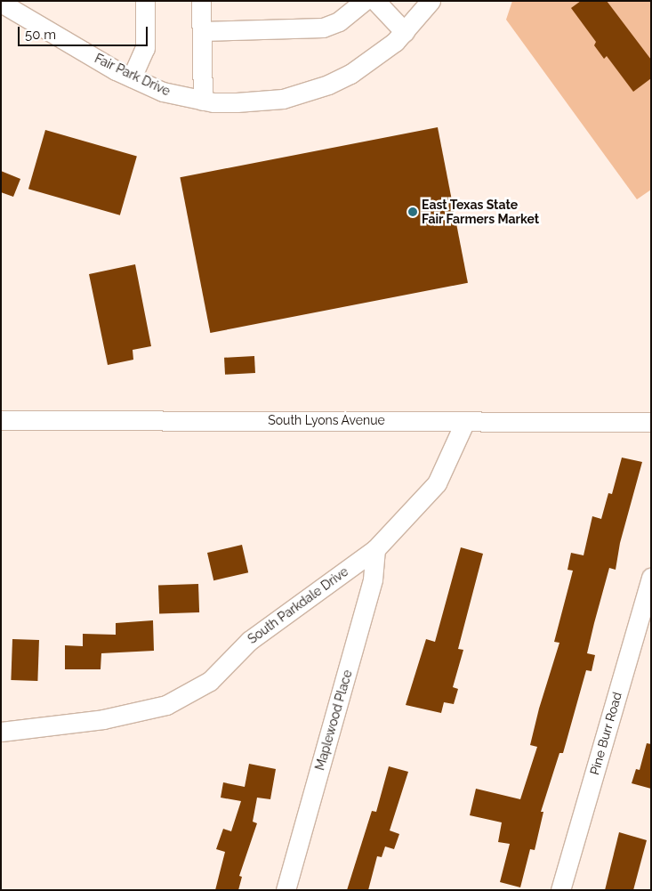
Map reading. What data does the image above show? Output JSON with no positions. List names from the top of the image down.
{
  "streets": {
    "street": [
      "Fair Park Drive",
      "South Lyons Avenue",
      "South Parkdale Drive",
      "Maplewood Place",
      "Pine Burr Road"
    ]
  },
  "crossings": [
    ["South Lyons Avenue", "South Parkdale Drive"],
    ["South Parkdale Drive", "Maplewood Place"]
  ],
  "places": ["East Texas State Fair Farmers Market"],
  "scale_bar": "50 m"
}
